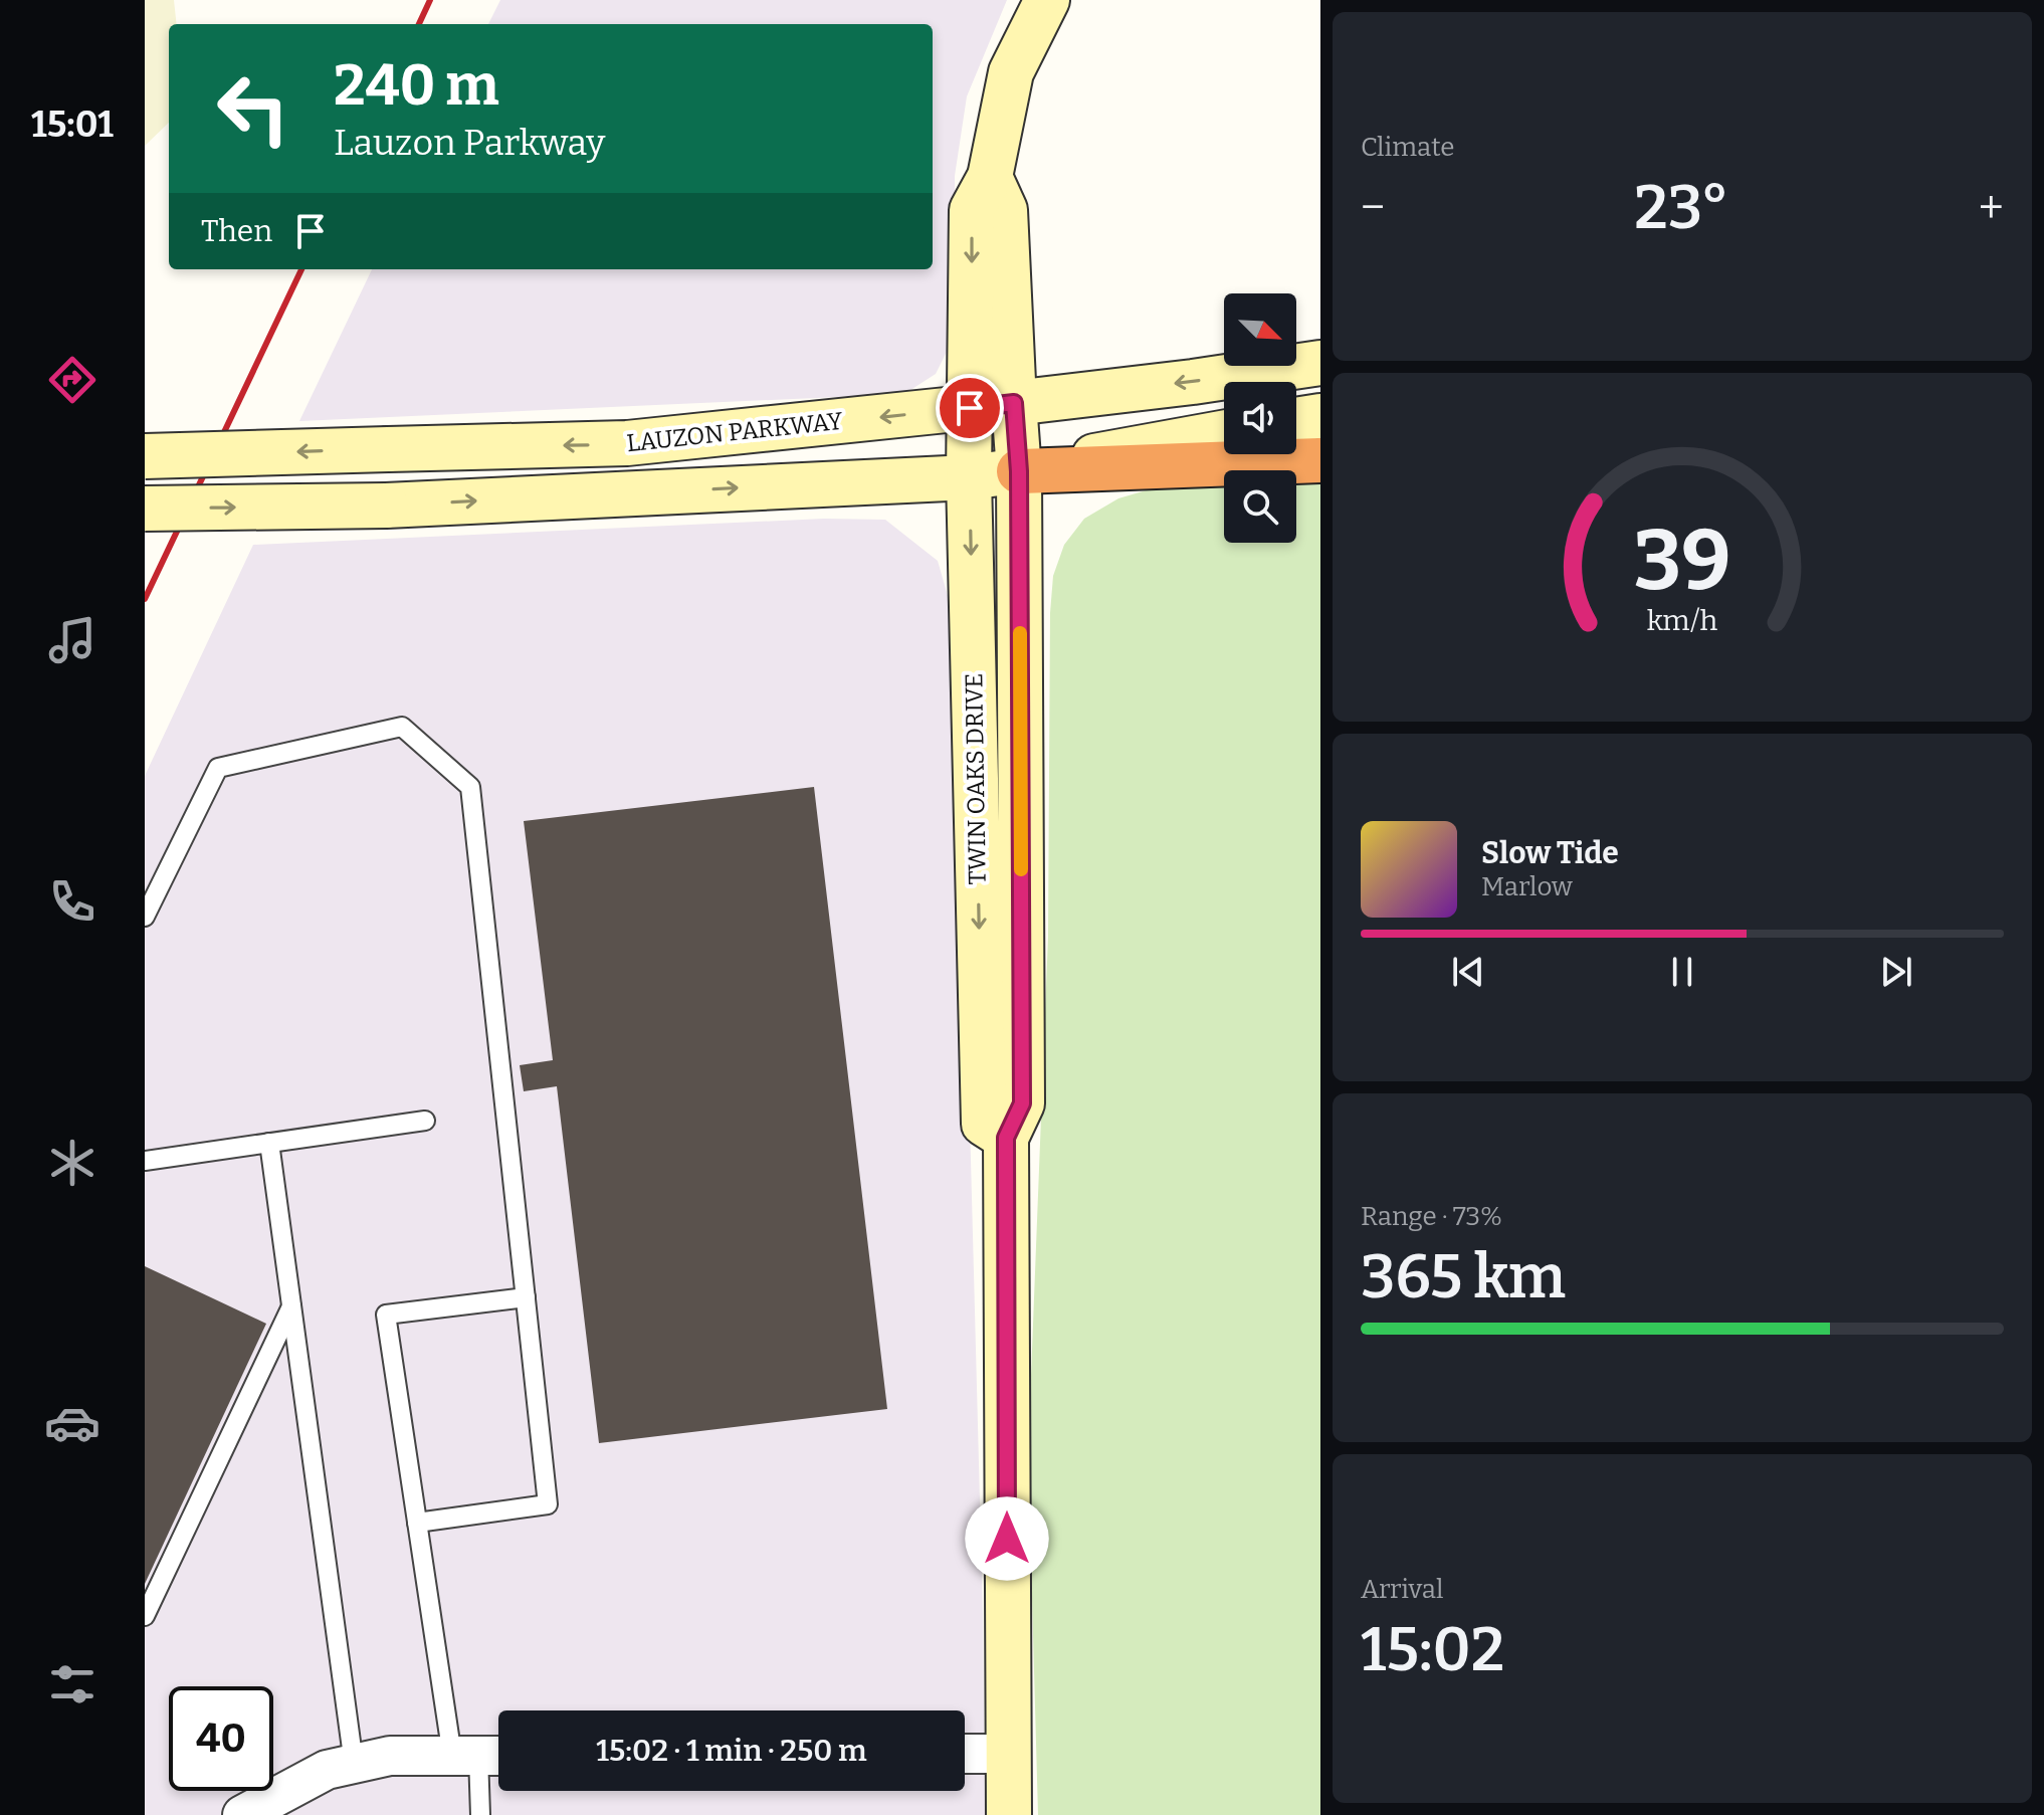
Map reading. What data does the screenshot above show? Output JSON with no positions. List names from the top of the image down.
{
  "streets": {
    "street": ["LAUZON PARKWAY", "TWIN OAKS DRIVE"]
  },
  "crossings": [
    ["LAUZON PARKWAY", "TWIN OAKS DRIVE"]
  ],
  "north": "bottom right",
  "page": {
    "tabs": "15:01",
    "tile": [
      "Climate",
      ["Range · 73%", "365 km"],
      ["Arrival", "15:02"]
    ],
    "turn": ["240 m", "Lauzon Parkway"],
    "heat": ["−", "23°", "+"],
    "then": "Then",
    "song": ["Slow Tide", "Marlow"],
    "limit": "40",
    "trip": "15:02 · 1 min · 250 m",
    "gauge": ["39", "km/h"]
  }
}
